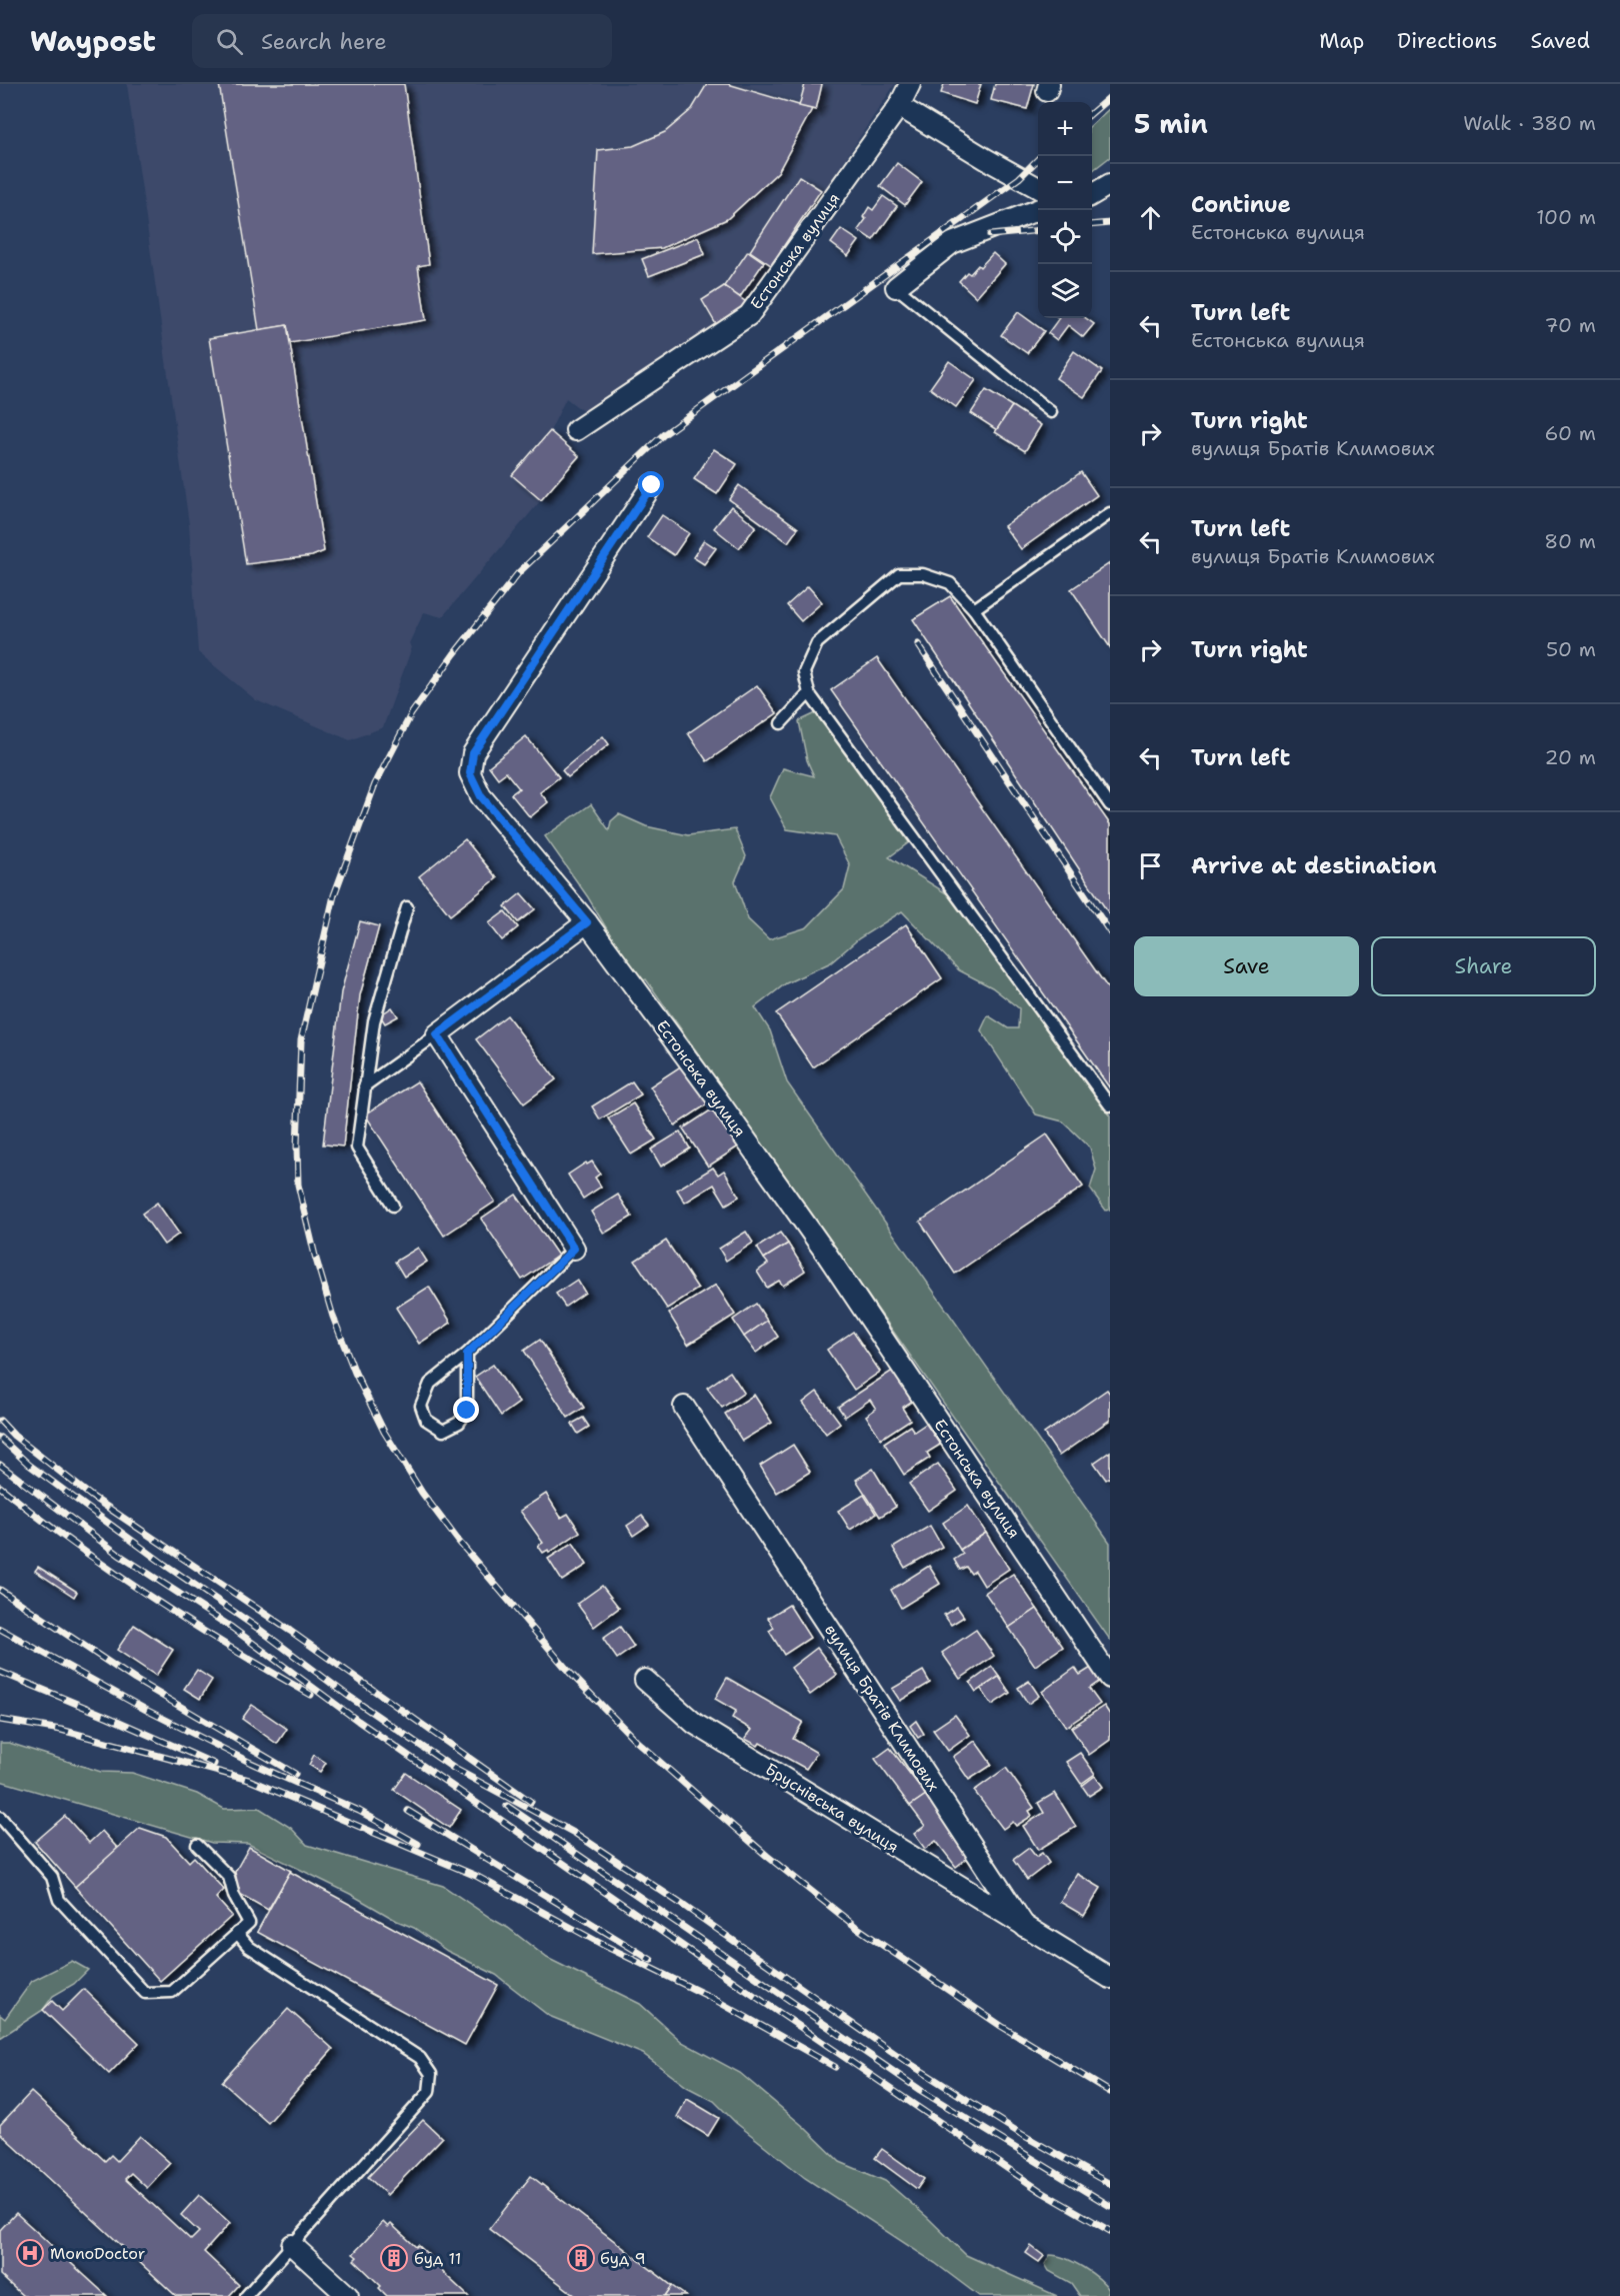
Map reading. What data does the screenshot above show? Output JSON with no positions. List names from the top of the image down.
{
  "streets": {
    "street": ["Естонська вулиця", "вулиця Братів Климових", "Бруснівська вулиця"]
  },
  "crossings": [
    ["вулиця Братів Климових", "Бруснівська вулиця"]
  ],
  "places": {
    "hospital": ["MonoDoctor"],
    "building": ["буд 11", "буд 9"]
  },
  "page": {
    "header": "Waypost",
    "search": "Search here",
    "nav": ["Map", "Directions", "Saved"],
    "heading": ["5 min", "Walk · 380 m"],
    "map_buttons": ["+", "−"],
    "list": [
      ["Continue", "Естонська вулиця", "100 m"],
      ["Turn left", "Естонська вулиця", "70 m"],
      ["Turn right", "вулиця Братів Климових", "60 m"],
      ["Turn left", "вулиця Братів Климових", "80 m"],
      ["Turn right", "50 m"],
      ["Turn left", "20 m"],
      "Arrive at destination"
    ],
    "buttons": ["Save", "Share"]
  }
}
